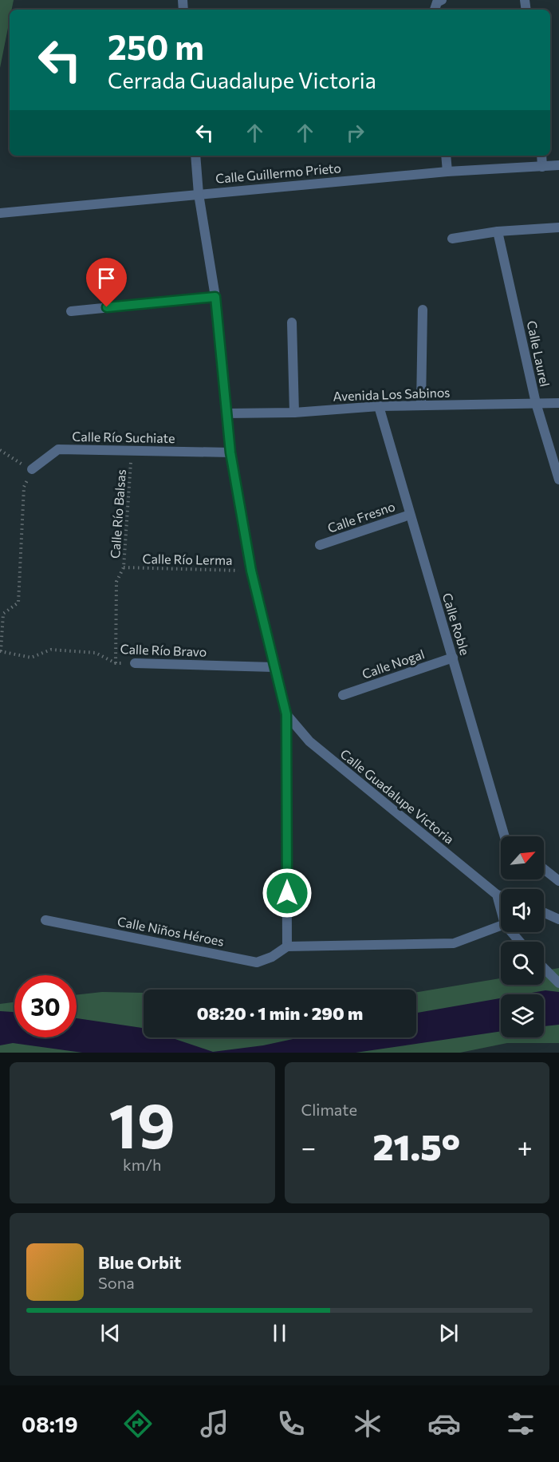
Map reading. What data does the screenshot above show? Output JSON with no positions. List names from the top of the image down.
{
  "streets": {
    "street": [
      "Calle Guillermo Prieto",
      "Calle Laurel",
      "Avenida Los Sabinos",
      "Calle Río Suchiate",
      "Calle Fresno",
      "Calle Roble",
      "Calle Río Bravo",
      "Calle Nogal",
      "Calle Guadalupe Victoria",
      "Calle Niños Héroes"
    ],
    "path": ["Calle Río Balsas", "Calle Río Lerma"]
  },
  "crossings": [
    ["Calle Guillermo Prieto", "Calle Guadalupe Victoria"],
    ["Calle Laurel", "Avenida Los Sabinos"],
    ["Avenida Los Sabinos", "Calle Roble"],
    ["Avenida Los Sabinos", "Calle Guadalupe Victoria"],
    ["Calle Río Suchiate", "Calle Río Balsas"],
    ["Calle Río Suchiate", "Calle Guadalupe Victoria"],
    ["Calle Río Balsas", "Calle Río Lerma"],
    ["Calle Río Balsas", "Calle Río Bravo"],
    ["Calle Fresno", "Calle Roble"],
    ["Calle Río Lerma", "Calle Guadalupe Victoria"],
    ["Calle Roble", "Calle Nogal"],
    ["Calle Río Bravo", "Calle Guadalupe Victoria"],
    ["Calle Guadalupe Victoria", "Calle Niños Héroes"]
  ],
  "north": "top right",
  "page": {
    "turn": ["250 m", "Cerrada Guadalupe Victoria"],
    "limit": "30",
    "trip": "08:20 · 1 min · 290 m",
    "tile": [
      ["19", "km/h"],
      "Climate"
    ],
    "heat": ["−", "21.5°", "+"],
    "song": ["Blue Orbit", "Sona"],
    "tabs": "08:19"
  }
}
